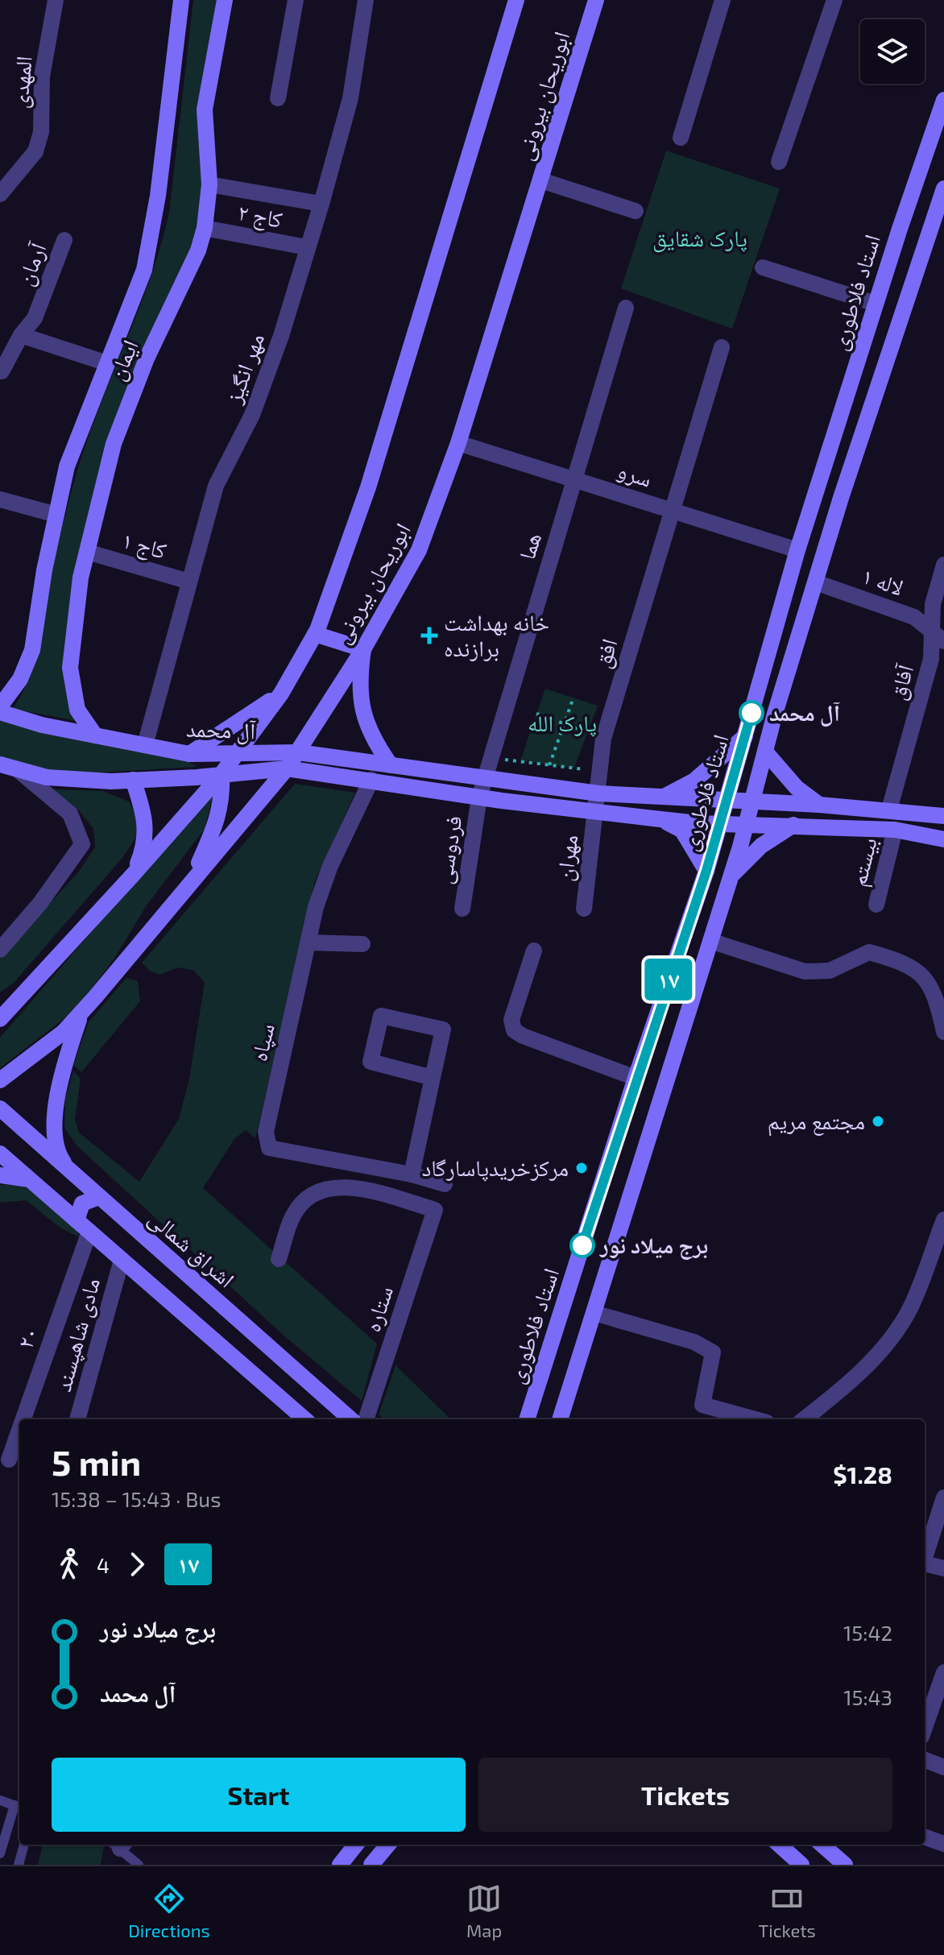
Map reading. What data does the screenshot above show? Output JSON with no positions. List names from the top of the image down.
{
  "streets": {
    "main road": [
      "ابوریحان بیرونی",
      "استاد فلاطوری",
      "ایمان",
      "آل محمد",
      "اشراق شمالی"
    ],
    "street": [
      "المهدی",
      "کاج ۲",
      "آرمان",
      "مهر انگیز",
      "سرو",
      "کاج ۱",
      "هما",
      "لاله ۱",
      "افق",
      "آفاق",
      "فردوسی",
      "مهران",
      "بیستم",
      "سپاه",
      "ستاره",
      "مادی شاهپسند",
      "۲۰"
    ]
  },
  "crossings": [
    ["ابوریحان بیرونی", "سرو"],
    ["ابوریحان بیرونی", "آل محمد"],
    ["کاج ۲", "ایمان"],
    ["کاج ۲", "مهر انگیز"],
    ["استاد فلاطوری", "سرو"],
    ["استاد فلاطوری", "لاله ۱"],
    ["استاد فلاطوری", "آل محمد"],
    ["ایمان", "کاج ۱"],
    ["ایمان", "آل محمد"],
    ["مهر انگیز", "کاج ۱"],
    ["مهر انگیز", "آل محمد"],
    ["سرو", "هما"],
    ["سرو", "افق"],
    ["هما", "آل محمد"],
    ["هما", "فردوسی"],
    ["لاله ۱", "آفاق"],
    ["افق", "آل محمد"],
    ["افق", "مهران"],
    ["آفاق", "آل محمد"],
    ["آل محمد", "فردوسی"],
    ["آل محمد", "مهران"],
    ["آل محمد", "بیستم"],
    ["آل محمد", "سپاه"]
  ],
  "parks": ["پارک شقایق", "پارک الله"],
  "places": {
    "health": ["خانه بهداشت برازنده"],
    "other": [
      "آل محمد",
      "مجتمع مریم",
      "مرکزخریدپاسارگاد",
      "برج میلاد نور"
    ]
  },
  "lines": ["bus line ۱۷"],
  "page": {
    "on_map": "۱۷",
    "heading": ["5 min", "15:38 – 15:43 · Bus", "$1.28"],
    "legs": ["4", "۱۷"],
    "list": [
      {
        "name": "برج میلاد نور",
        "value": "15:42"
      },
      {
        "name": "آل محمد",
        "value": "15:43"
      }
    ],
    "buttons": ["Start", "Tickets"],
    "tabs": ["Directions", "Map", "Tickets"]
  }
}
